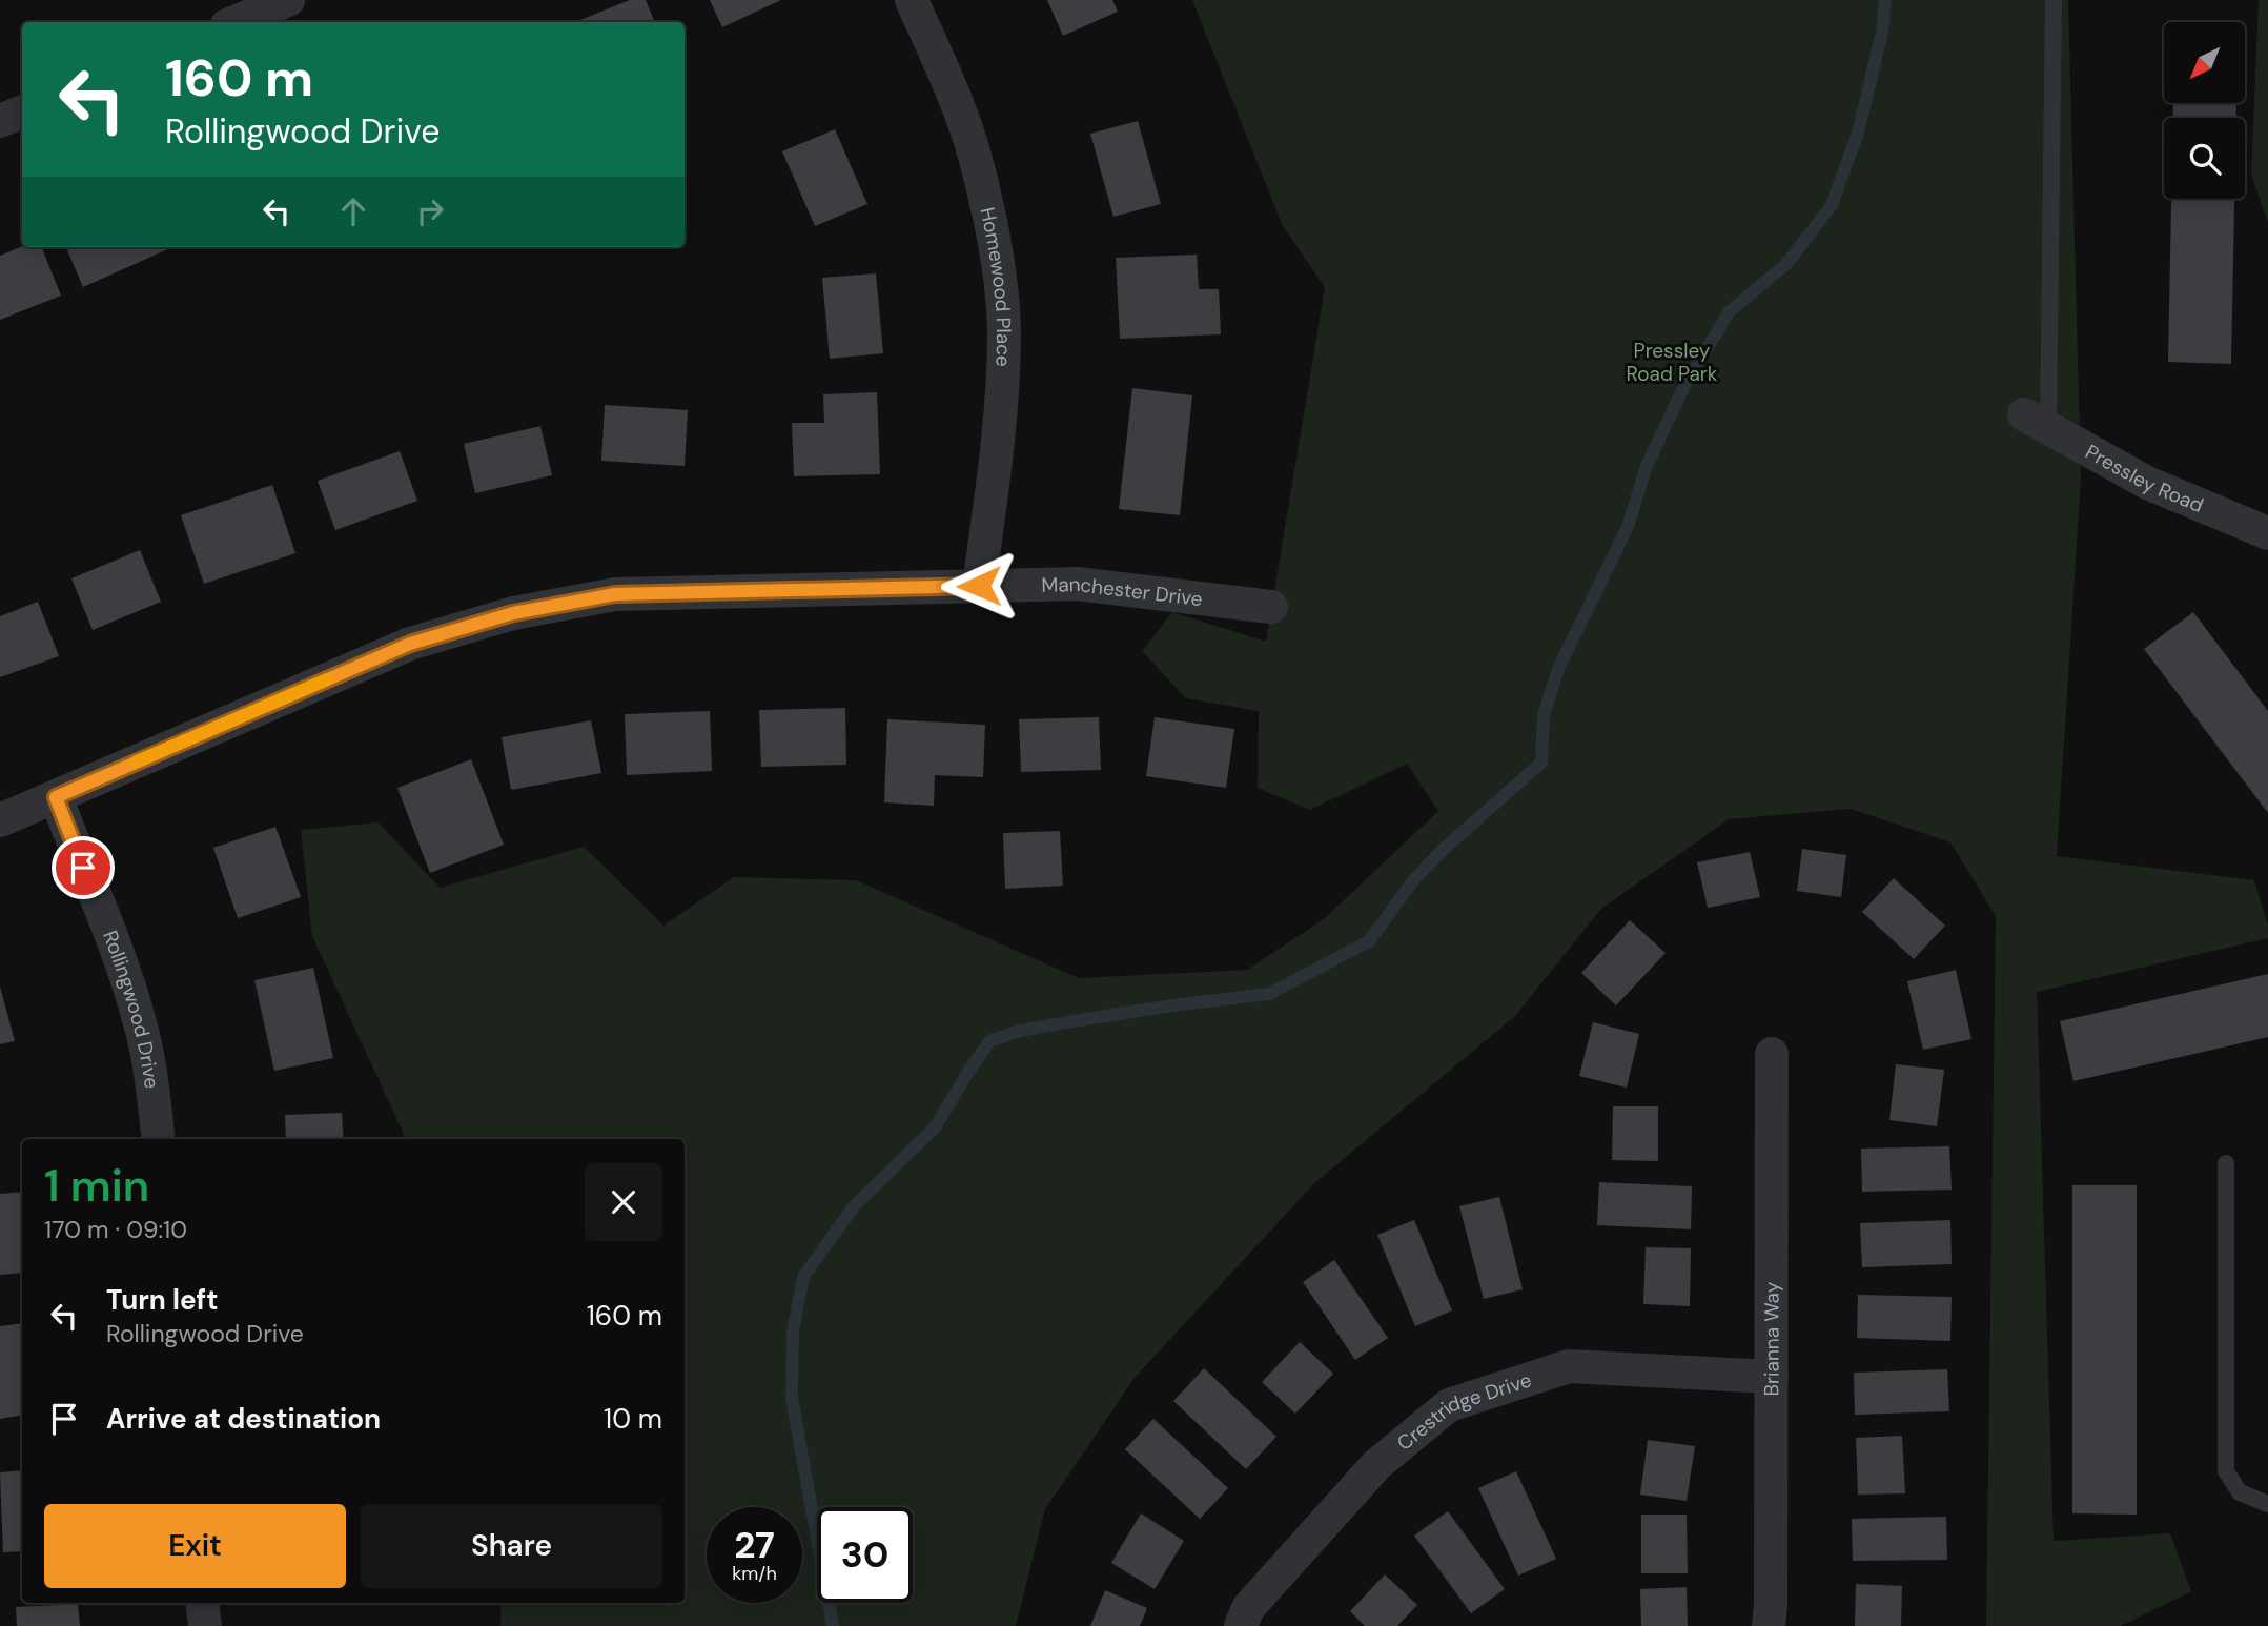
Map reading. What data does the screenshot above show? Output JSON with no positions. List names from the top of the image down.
{
  "streets": {
    "street": [
      "Homewood Place",
      "Pressley Road",
      "Manchester Drive",
      "Rollingwood Drive",
      "Brianna Way",
      "Crestridge Drive"
    ]
  },
  "crossings": [
    ["Homewood Place", "Manchester Drive"],
    ["Manchester Drive", "Rollingwood Drive"],
    ["Brianna Way", "Crestridge Drive"]
  ],
  "parks": ["Pressley Road Park"],
  "north": "bottom left",
  "page": {
    "turn": ["160 m", "Rollingwood Drive"],
    "heading": ["1 min", "170 m · 09:10"],
    "list": [
      {
        "name": "Turn left",
        "note": "Rollingwood Drive",
        "value": "160 m"
      },
      {
        "name": "Arrive at destination",
        "value": "10 m"
      }
    ],
    "buttons": ["Exit", "Share"],
    "speed": "27 km/h",
    "limit": "30"
  }
}
